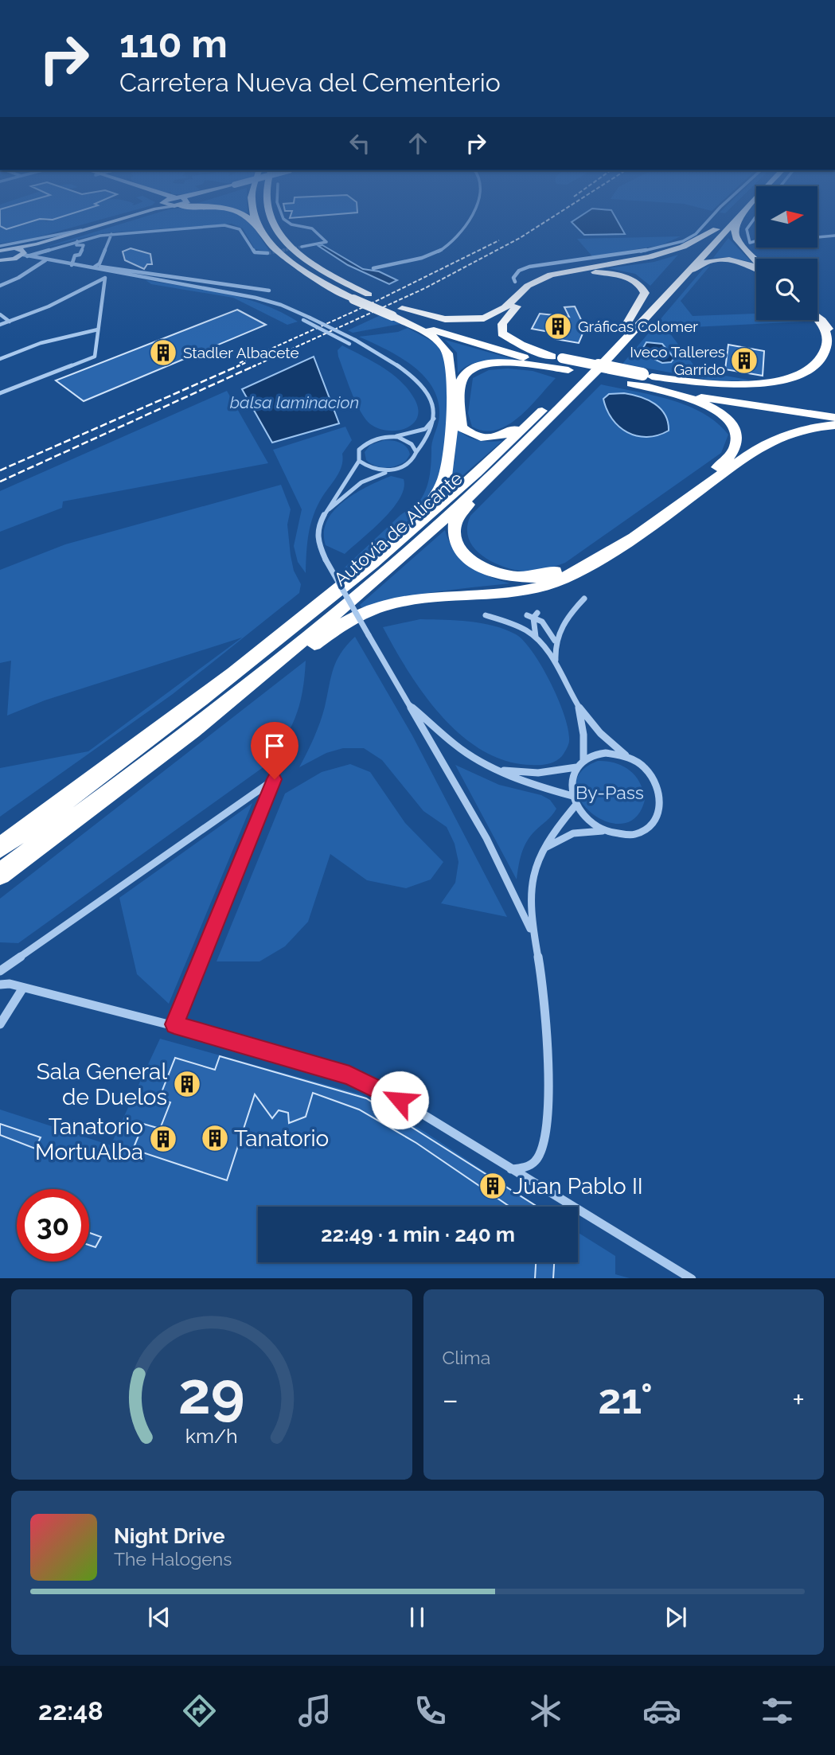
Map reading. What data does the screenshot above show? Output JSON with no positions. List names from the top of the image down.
{
  "streets": {
    "highway": ["Autovía de Alicante"]
  },
  "water": ["balsa laminacion"],
  "parks": ["By-Pass"],
  "places": {
    "building": [
      "Gráficas Colomer",
      "Stadler Albacete",
      "Iveco Talleres Garrido",
      "Sala General de Duelos",
      "Tanatorio",
      "Tanatorio MortuAlba",
      "Juan Pablo II"
    ]
  },
  "north": "right",
  "page": {
    "turn": ["110 m", "Carretera Nueva del Cementerio"],
    "limit": "30",
    "trip": "22:49 · 1 min · 240 m",
    "tile": "Clima",
    "heat": ["−", "21°", "+"],
    "song": ["Night Drive", "The Halogens"],
    "tabs": "22:48",
    "gauge": ["29", "km/h"]
  }
}
